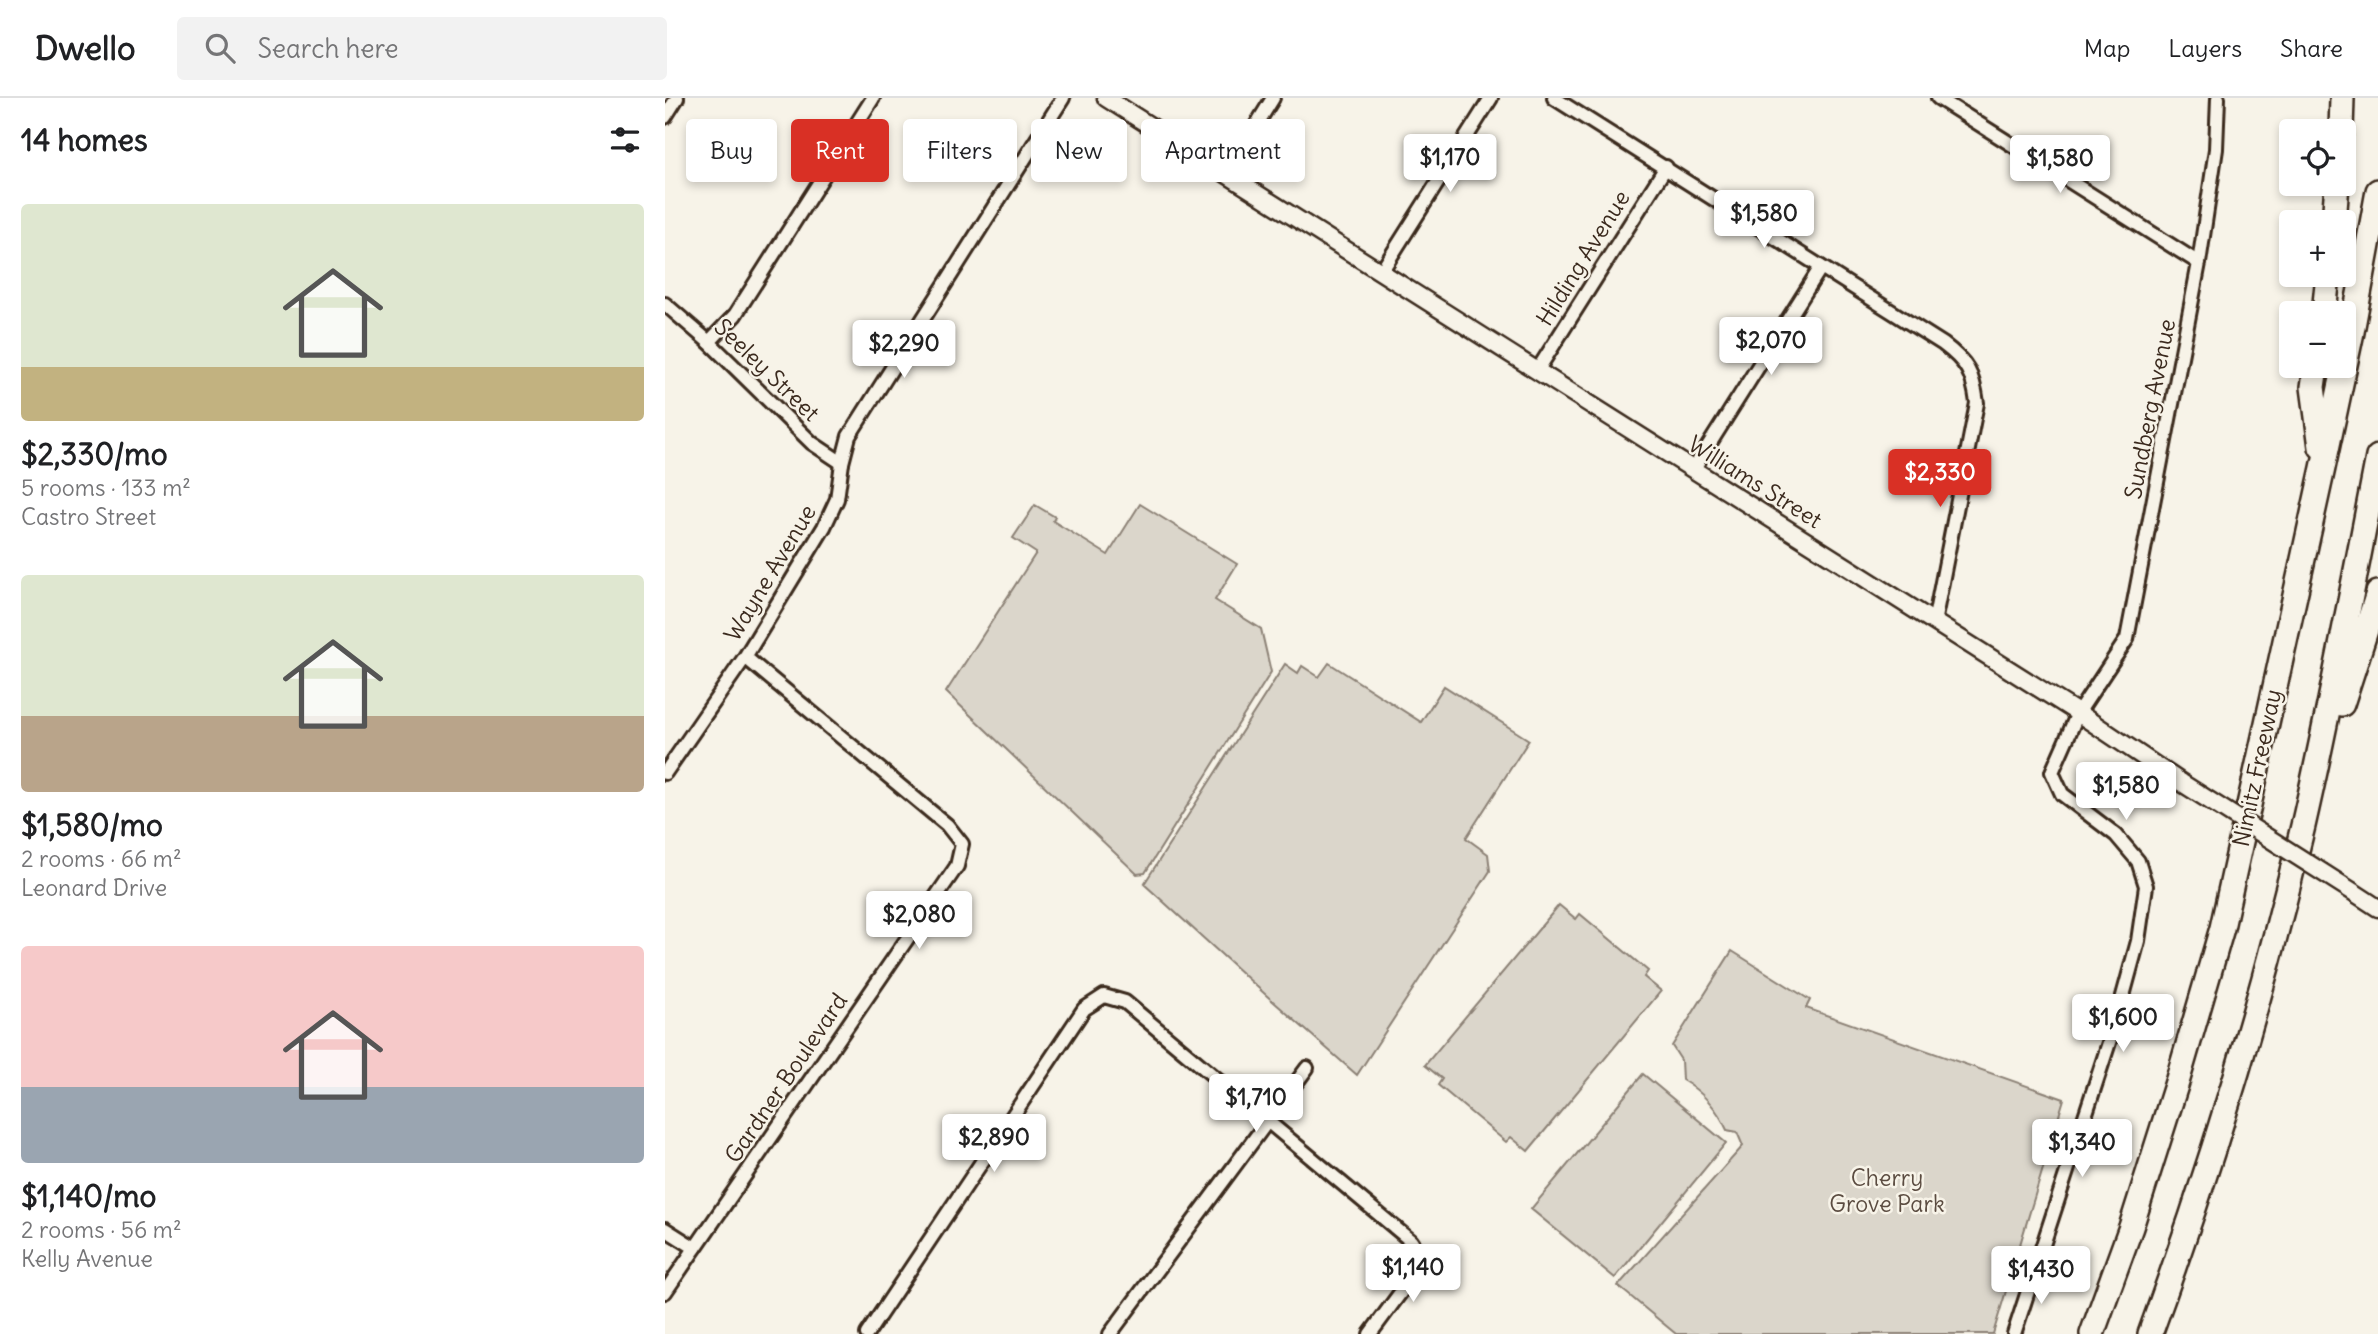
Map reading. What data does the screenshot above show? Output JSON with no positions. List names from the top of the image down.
{
  "streets": {
    "highway": ["Nimitz Freeway"],
    "street": [
      "Hilding Avenue",
      "Seeley Street",
      "Sundberg Avenue",
      "Williams Street",
      "Wayne Avenue",
      "Gardner Boulevard"
    ]
  },
  "crossings": [
    ["Hilding Avenue", "Williams Street"],
    ["Seeley Street", "Wayne Avenue"],
    ["Sundberg Avenue", "Williams Street"],
    ["Wayne Avenue", "Gardner Boulevard"]
  ],
  "parks": ["Cherry Grove Park"],
  "page": {
    "header": "Dwello",
    "search": "Search here",
    "nav": ["Map", "Layers", "Share"],
    "heading": "14 homes",
    "map_buttons": ["+", "−"],
    "chip": [
      "Buy",
      "Rent",
      "Filters",
      "New",
      "Apartment"
    ],
    "price": [
      "$1,170",
      "$1,580",
      "$1,580",
      "$2,070",
      "$2,290",
      "$2,330",
      "$1,580",
      "$2,080",
      "$1,600",
      "$1,710",
      "$2,890",
      "$1,340",
      "$1,140",
      "$1,430"
    ],
    "list": [
      {
        "name": "$2,330/mo",
        "note": "5 rooms · 133 m² · Castro Street"
      },
      {
        "name": "$1,580/mo",
        "note": "2 rooms · 66 m² · Leonard Drive"
      },
      {
        "name": "$1,140/mo",
        "note": "2 rooms · 56 m² · Kelly Avenue"
      }
    ]
  }
}
